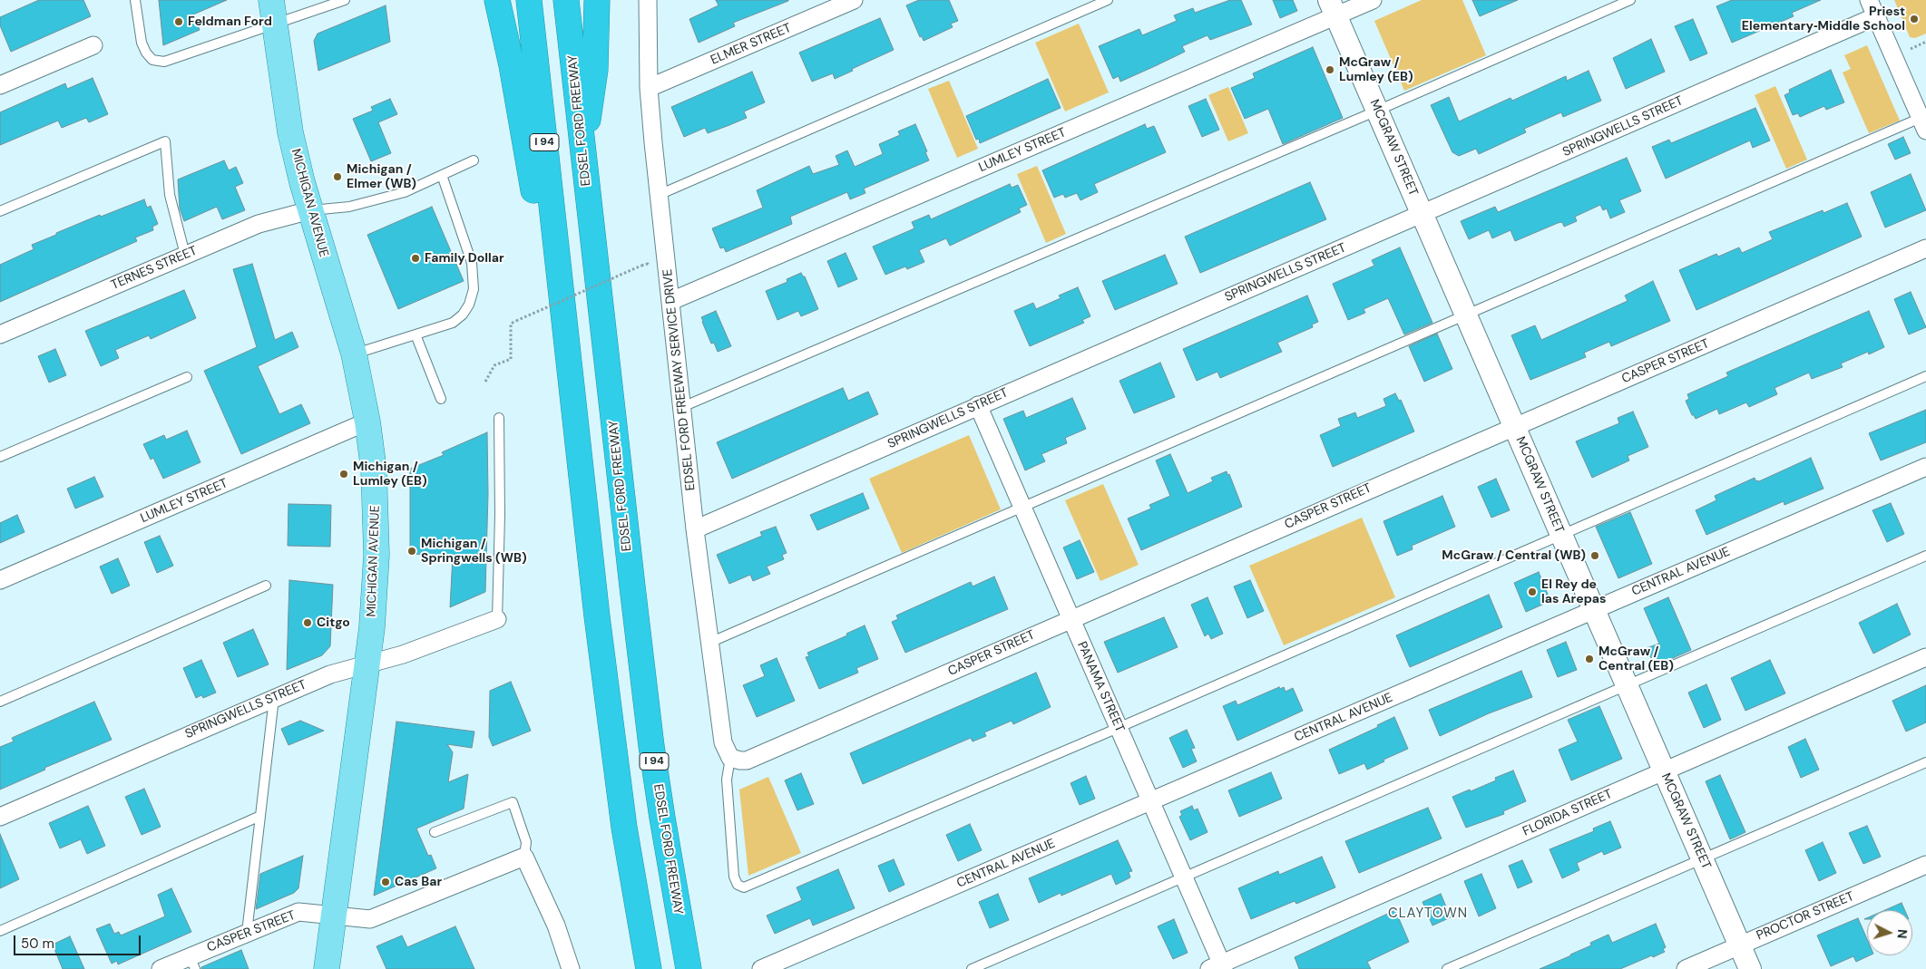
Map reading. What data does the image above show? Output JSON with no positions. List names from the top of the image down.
{
  "streets": {
    "highway": ["EDSEL FORD FREEWAY", "I 94"],
    "main road": ["MICHIGAN AVENUE"],
    "street": [
      "ELMER STREET",
      "SPRINGWELLS STREET",
      "MCGRAW STREET",
      "LUMLEY STREET",
      "TERNES STREET",
      "CASPER STREET",
      "EDSEL FORD FREEWAY SERVICE DRIVE",
      "CENTRAL AVENUE",
      "PANAMA STREET",
      "FLORIDA STREET",
      "PROCTOR STREET"
    ]
  },
  "crossings": [
    ["ELMER STREET", "EDSEL FORD FREEWAY SERVICE DRIVE"],
    ["SPRINGWELLS STREET", "MCGRAW STREET"],
    ["SPRINGWELLS STREET", "MICHIGAN AVENUE"],
    ["SPRINGWELLS STREET", "EDSEL FORD FREEWAY SERVICE DRIVE"],
    ["SPRINGWELLS STREET", "PANAMA STREET"],
    ["MCGRAW STREET", "LUMLEY STREET"],
    ["MCGRAW STREET", "CASPER STREET"],
    ["MCGRAW STREET", "CENTRAL AVENUE"],
    ["MCGRAW STREET", "FLORIDA STREET"],
    ["MCGRAW STREET", "PROCTOR STREET"],
    ["LUMLEY STREET", "MICHIGAN AVENUE"],
    ["LUMLEY STREET", "EDSEL FORD FREEWAY SERVICE DRIVE"],
    ["MICHIGAN AVENUE", "TERNES STREET"],
    ["MICHIGAN AVENUE", "CASPER STREET"],
    ["CASPER STREET", "EDSEL FORD FREEWAY SERVICE DRIVE"],
    ["CASPER STREET", "PANAMA STREET"],
    ["CENTRAL AVENUE", "PANAMA STREET"],
    ["PANAMA STREET", "FLORIDA STREET"]
  ],
  "districts": ["CLAYTOWN"],
  "places": [
    "Priest Elementary‑Middle School",
    "Feldman Ford",
    "McGraw / Lumley (EB)",
    "Michigan / Elmer (WB)",
    "Family Dollar",
    "Michigan / Lumley (EB)",
    "Michigan / Springwells (WB)",
    "McGraw / Central (WB)",
    "El Rey de las Arepas",
    "Citgo",
    "McGraw / Central (EB)",
    "Cas Bar"
  ],
  "scale_bar": "50 m",
  "north": "right"
}
